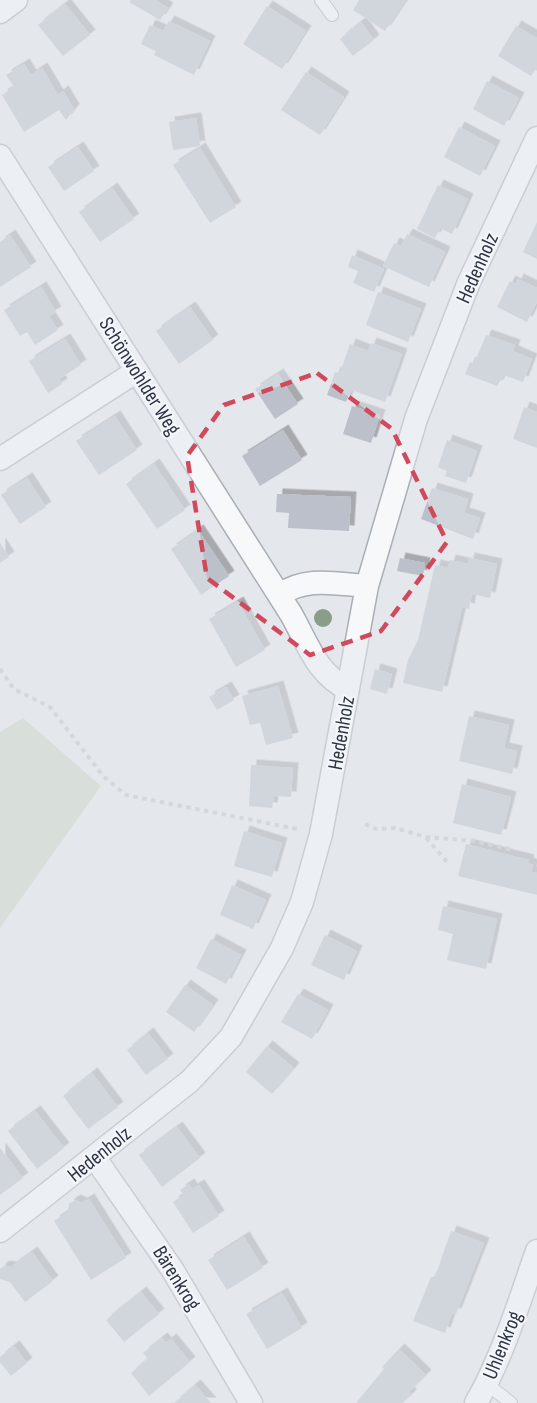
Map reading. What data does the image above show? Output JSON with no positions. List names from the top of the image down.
{
  "streets": {
    "street": [
      "Hedenholz",
      "Schönwohlder Weg",
      "Bärenkrog",
      "Uhlenkrog"
    ]
  },
  "crossings": [
    ["Hedenholz", "Schönwohlder Weg"],
    ["Hedenholz", "Bärenkrog"]
  ]
}
